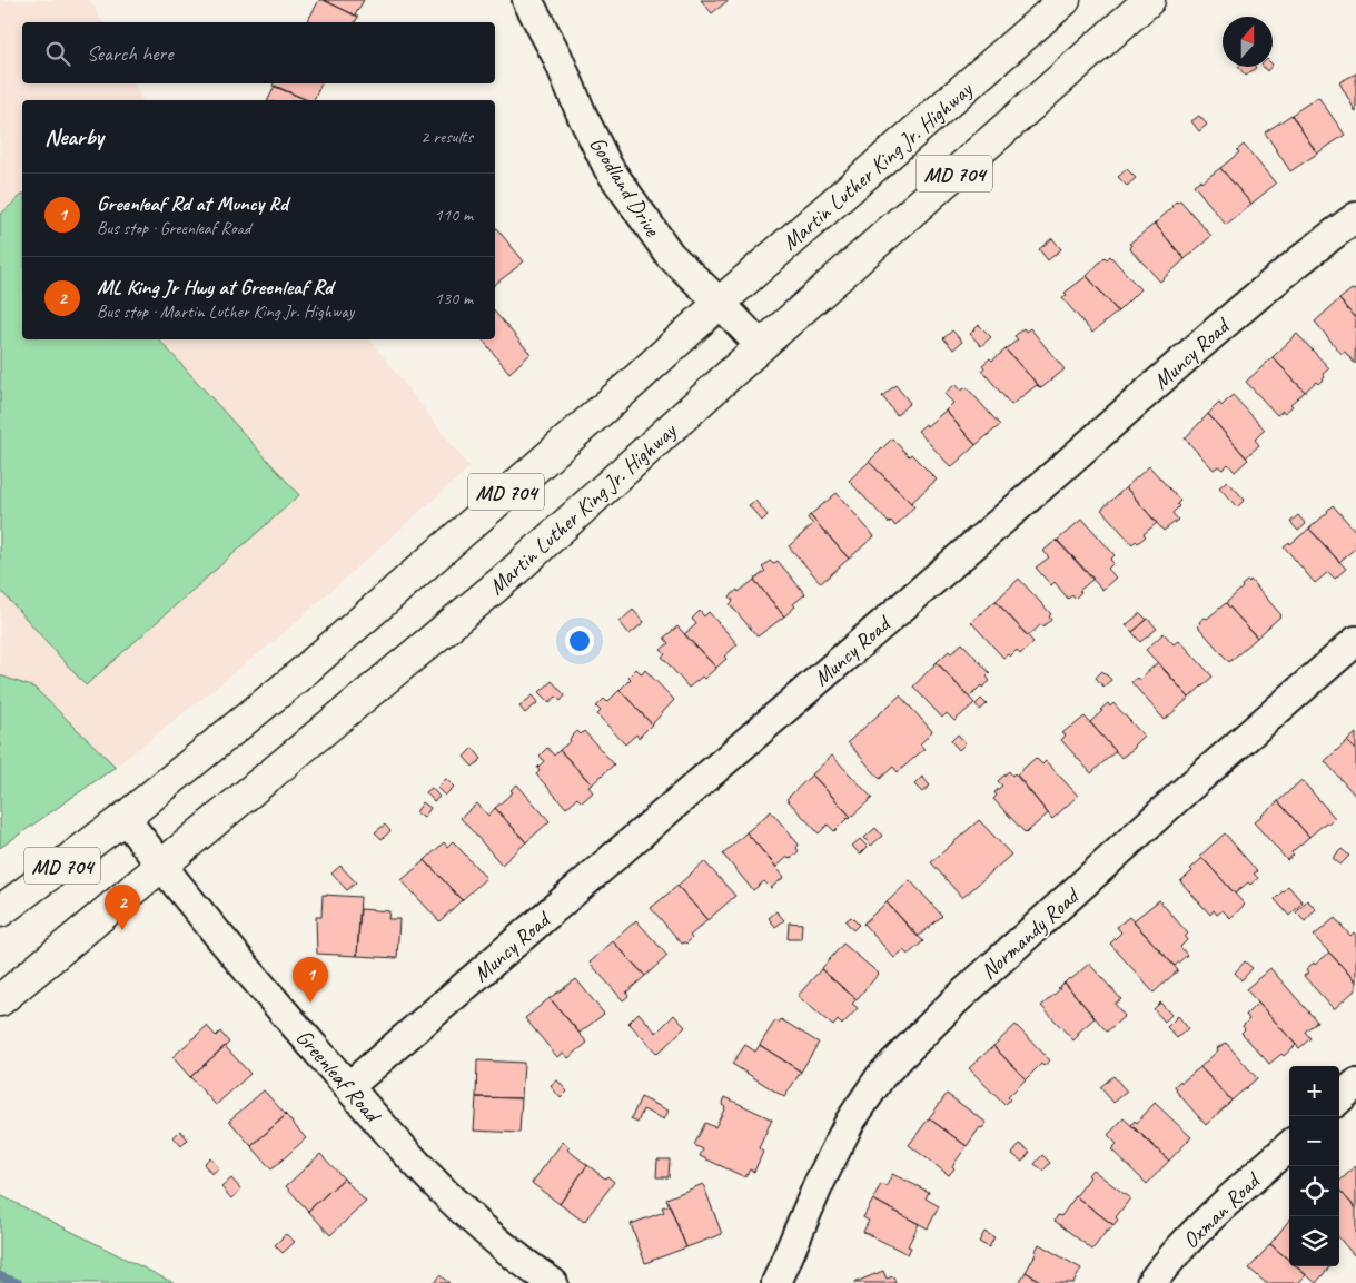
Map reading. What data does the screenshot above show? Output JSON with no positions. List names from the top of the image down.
{
  "streets": {
    "main road": ["Martin Luther King Jr. Highway", "MD 704"],
    "street": [
      "Goodland Drive",
      "Muncy Road",
      "Normandy Road",
      "Greenleaf Road",
      "Oxman Road"
    ]
  },
  "crossings": [
    ["Martin Luther King Jr. Highway", "Goodland Drive"],
    ["Martin Luther King Jr. Highway", "Greenleaf Road"],
    ["Muncy Road", "Greenleaf Road"]
  ],
  "north": "top",
  "page": {
    "search": "Search here",
    "heading": ["Nearby", "2 results"],
    "list": [
      {
        "mark": "1",
        "name": "Greenleaf Rd at Muncy Rd",
        "note": "Bus stop · Greenleaf Road",
        "value": "110 m"
      },
      {
        "mark": "2",
        "name": "ML King Jr Hwy at Greenleaf Rd",
        "note": "Bus stop · Martin Luther King Jr. Highway",
        "value": "130 m"
      }
    ],
    "pins": ["2", "1"],
    "map_buttons": ["+", "−"]
  }
}
